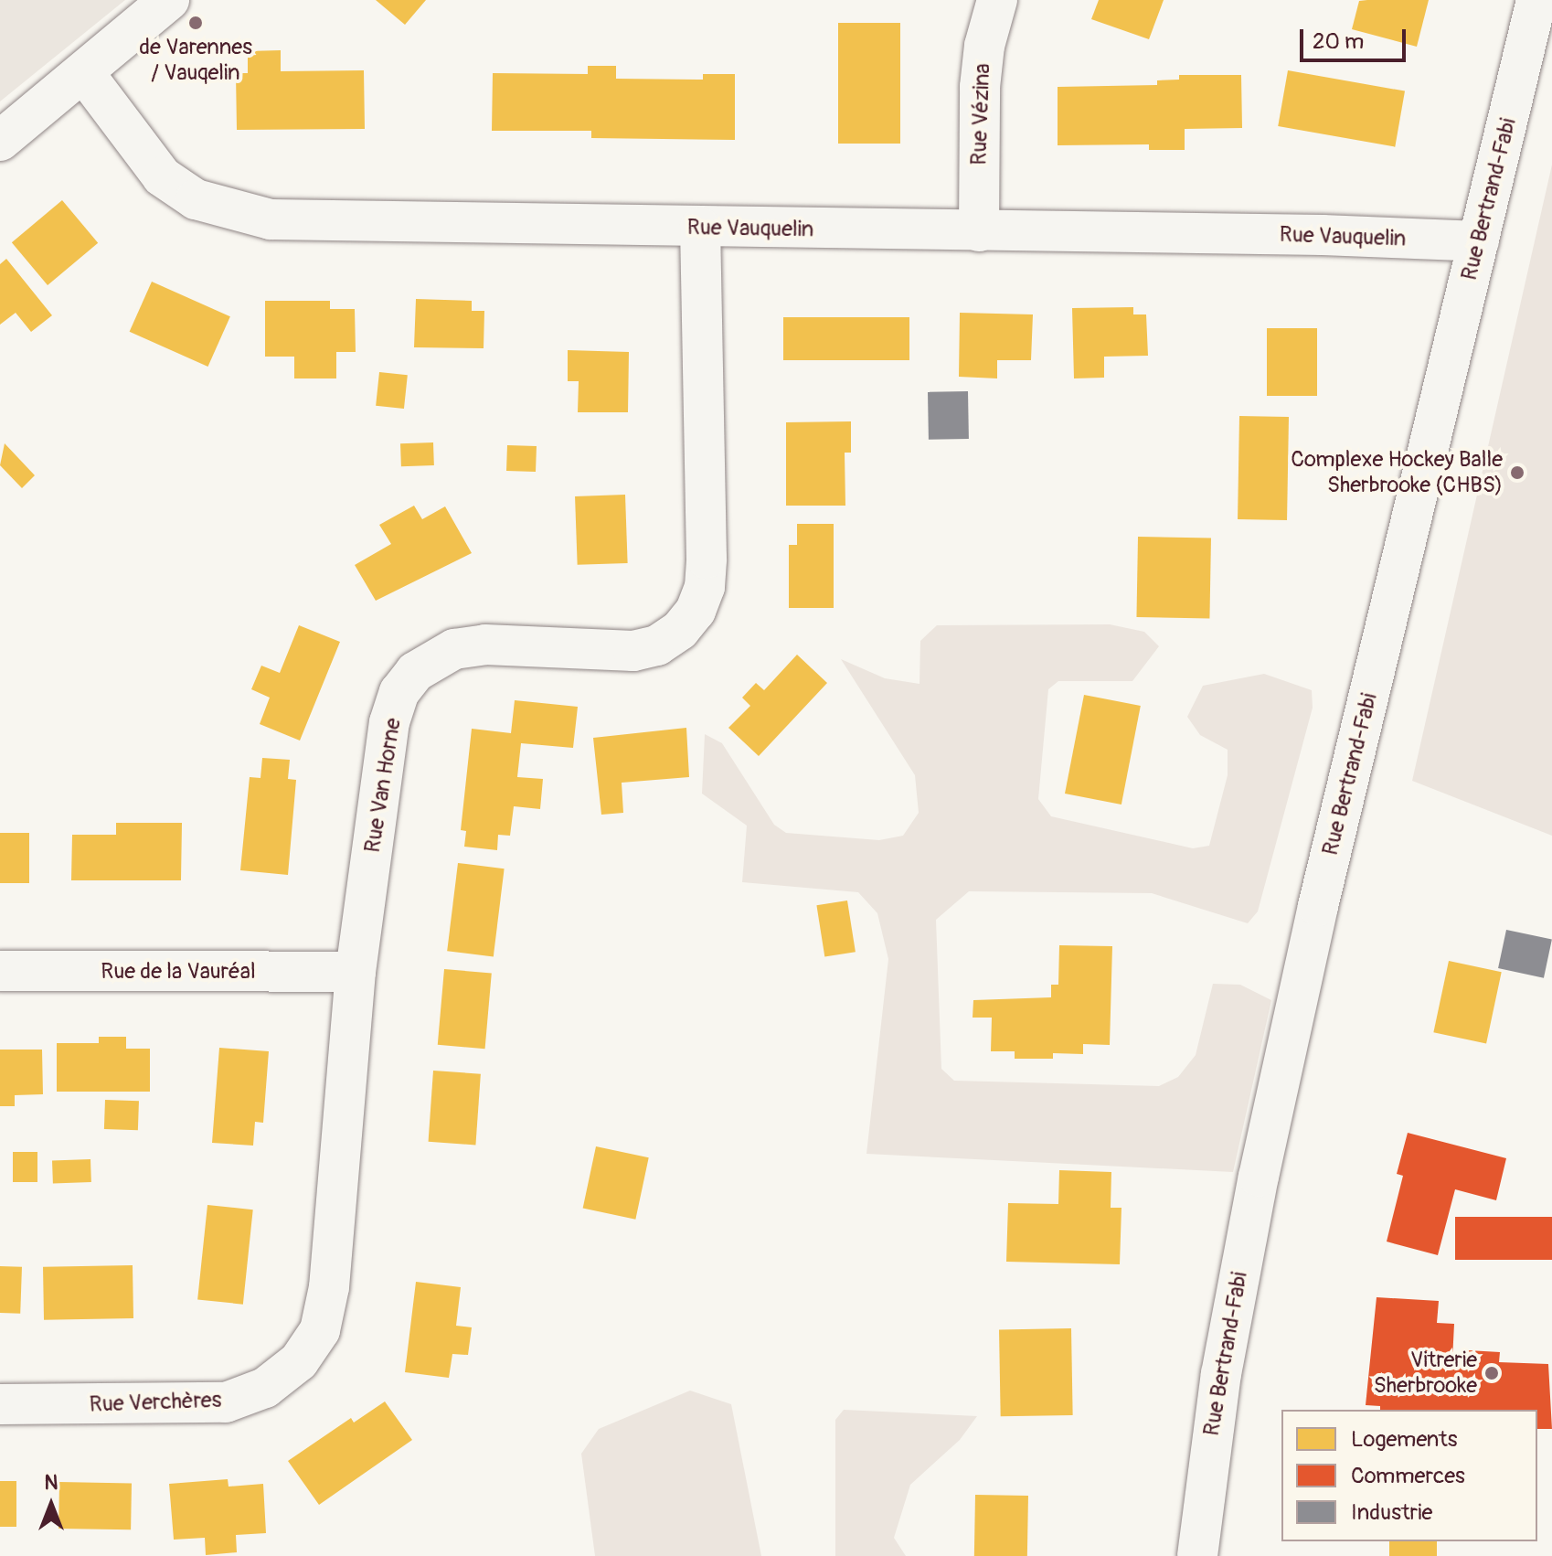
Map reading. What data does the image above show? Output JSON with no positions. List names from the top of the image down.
{
  "streets": {
    "street": [
      "Rue Vézina",
      "Rue Bertrand-Fabi",
      "Rue Vauquelin",
      "Rue Van Horne",
      "Rue de la Vauréal",
      "Rue Verchères"
    ]
  },
  "crossings": [
    ["Rue Vézina", "Rue Vauquelin"],
    ["Rue Bertrand-Fabi", "Rue Vauquelin"],
    ["Rue Vauquelin", "Rue Van Horne"],
    ["Rue Van Horne", "Rue de la Vauréal"],
    ["Rue Van Horne", "Rue Verchères"]
  ],
  "places": ["de Varennes / Vauqelin", "Complexe Hockey Balle Sherbrooke (CHBS)", "Vitrerie Sherbrooke"],
  "legend": ["Logements", "Commerces", "Industrie"],
  "scale_bar": "20 m",
  "north": "top"
}
